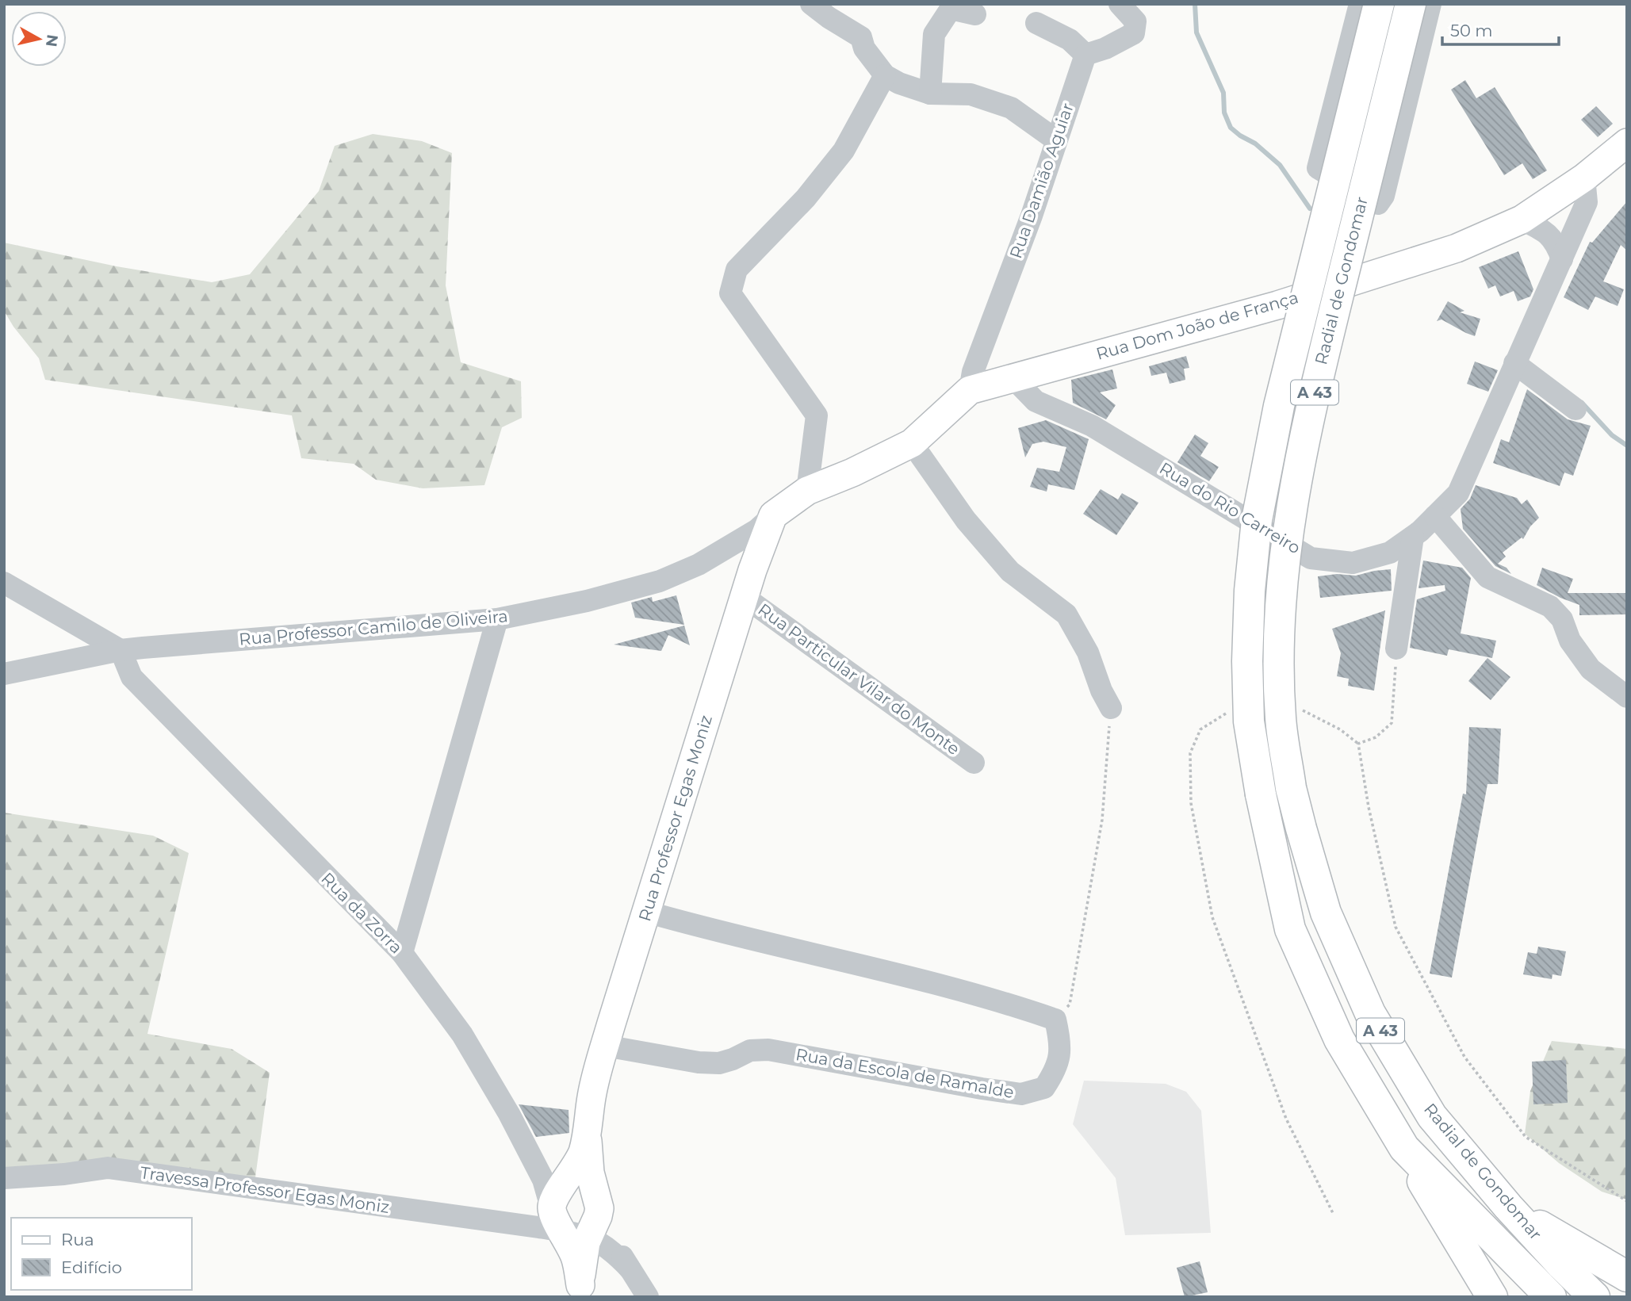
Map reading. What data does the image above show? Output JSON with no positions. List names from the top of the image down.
{
  "streets": {
    "highway": ["Radial de Gondomar", "A 43"],
    "main road": ["Rua Dom João de França", "Rua Professor Egas Moniz"],
    "street": [
      "Rua Damião Aguiar",
      "Rua do Rio Carreiro",
      "Rua Professor Camilo de Oliveira",
      "Rua Particular Vilar do Monte",
      "Rua da Zorra",
      "Rua da Escola de Ramalde",
      "Travessa Professor Egas Moniz"
    ]
  },
  "crossings": [
    ["Rua Damião Aguiar", "Rua Dom João de França"],
    ["Rua Dom João de França", "Rua do Rio Carreiro"],
    ["Rua Dom João de França", "Rua Professor Camilo de Oliveira"],
    ["Rua Dom João de França", "Rua Professor Egas Moniz"],
    ["Rua Professor Camilo de Oliveira", "Rua Professor Egas Moniz"],
    ["Rua Professor Camilo de Oliveira", "Rua da Zorra"],
    ["Rua Particular Vilar do Monte", "Rua Professor Egas Moniz"],
    ["Rua Professor Egas Moniz", "Rua da Zorra"],
    ["Rua Professor Egas Moniz", "Rua da Escola de Ramalde"],
    ["Rua Professor Egas Moniz", "Travessa Professor Egas Moniz"],
    ["Rua da Zorra", "Travessa Professor Egas Moniz"]
  ],
  "legend": ["Rua", "Edifício"],
  "scale_bar": "50 m",
  "north": "right"
}
